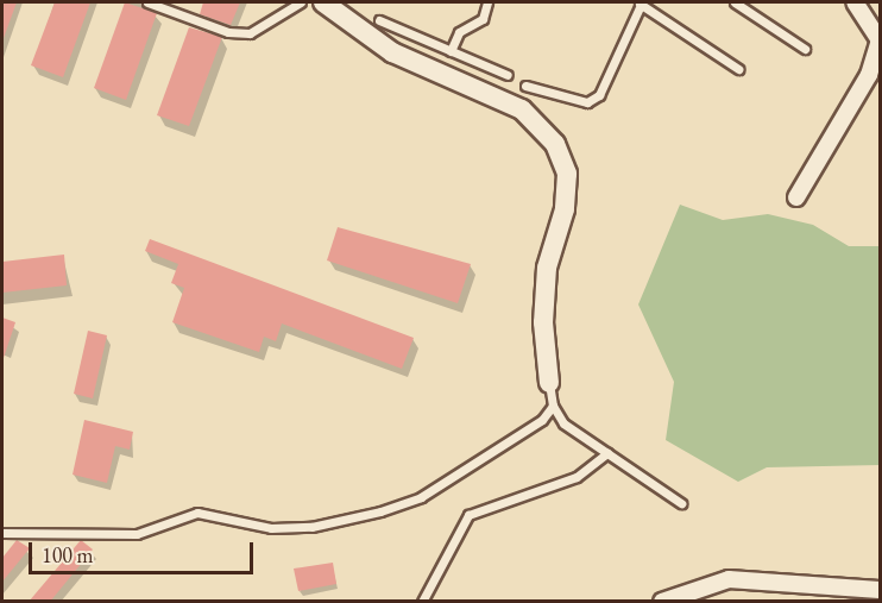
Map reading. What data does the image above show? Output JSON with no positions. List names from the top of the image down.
{
  "scale_bar": "100 m"
}
